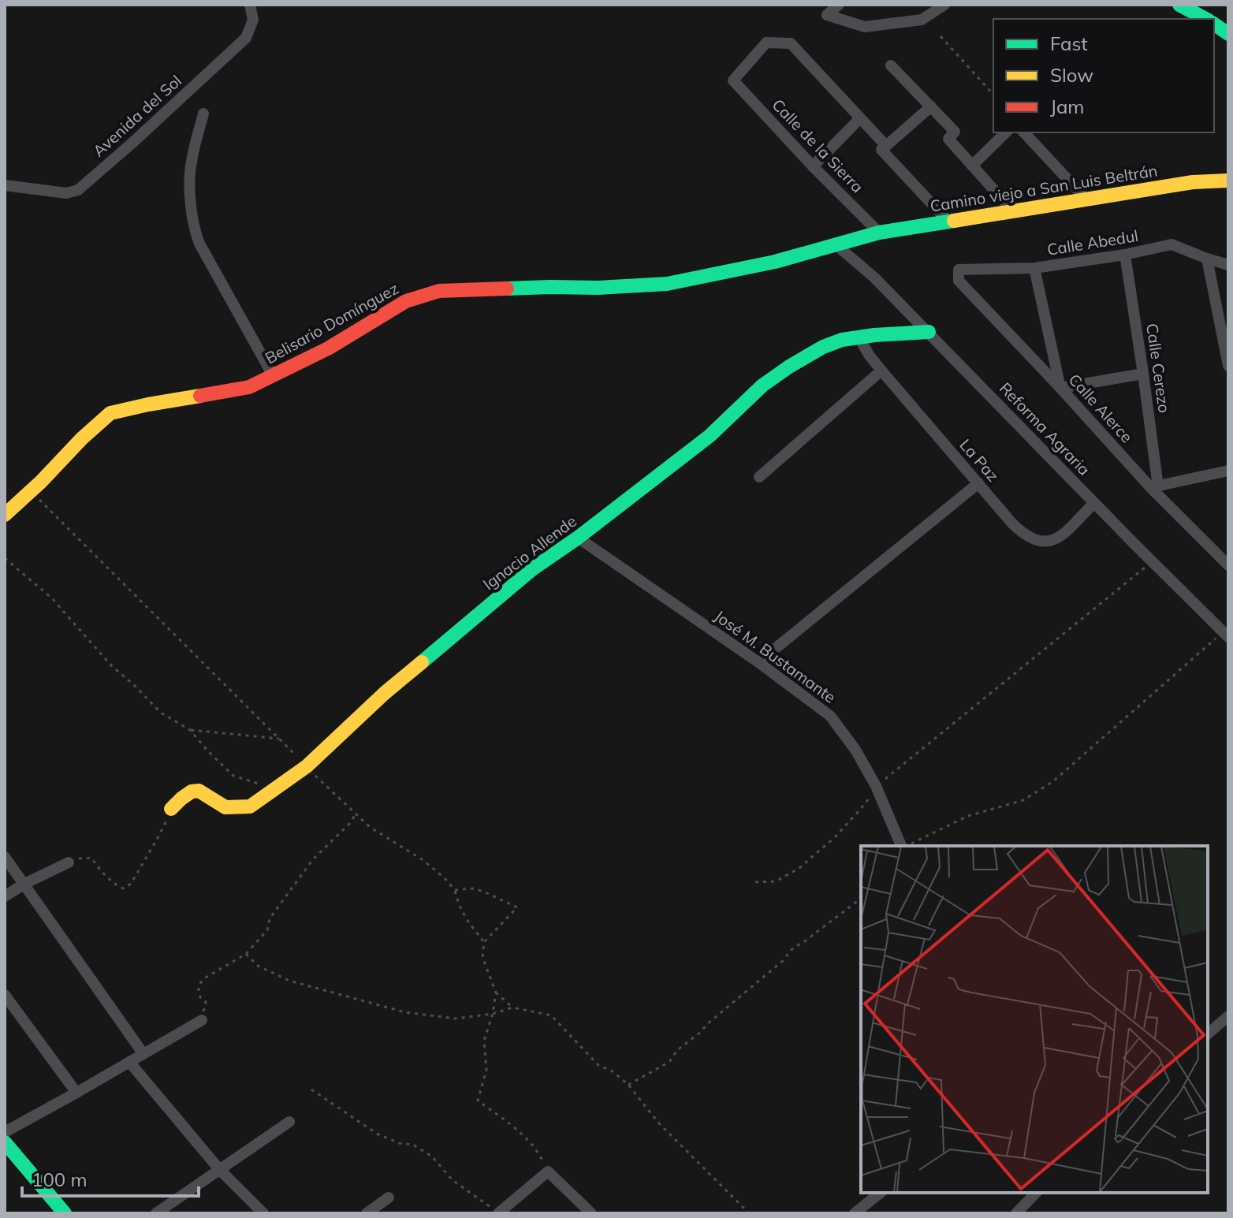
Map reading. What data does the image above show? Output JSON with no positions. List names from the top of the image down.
{
  "streets": {
    "street": [
      "Avenida del Sol",
      "Calle de la Sierra",
      "Camino viejo a San Luis Beltrán",
      "Calle Abedul",
      "Belisario Domínguez",
      "Calle Cerezo",
      "Calle Alerce",
      "Reforma Agraria",
      "La Paz",
      "Ignacio Allende",
      "José M. Bustamante"
    ]
  },
  "crossings": [
    ["Calle de la Sierra", "Camino viejo a San Luis Beltrán"],
    ["Calle de la Sierra", "Belisario Domínguez"],
    ["Camino viejo a San Luis Beltrán", "Belisario Domínguez"],
    ["Calle Abedul", "Calle Cerezo"],
    ["Calle Abedul", "Calle Alerce"],
    ["Belisario Domínguez", "Reforma Agraria"],
    ["Calle Cerezo", "Calle Alerce"],
    ["Reforma Agraria", "La Paz"],
    ["Reforma Agraria", "Ignacio Allende"],
    ["La Paz", "Ignacio Allende"],
    ["Ignacio Allende", "José M. Bustamante"]
  ],
  "legend": ["Fast", "Slow", "Jam"],
  "scale_bar": "100 m"
}
